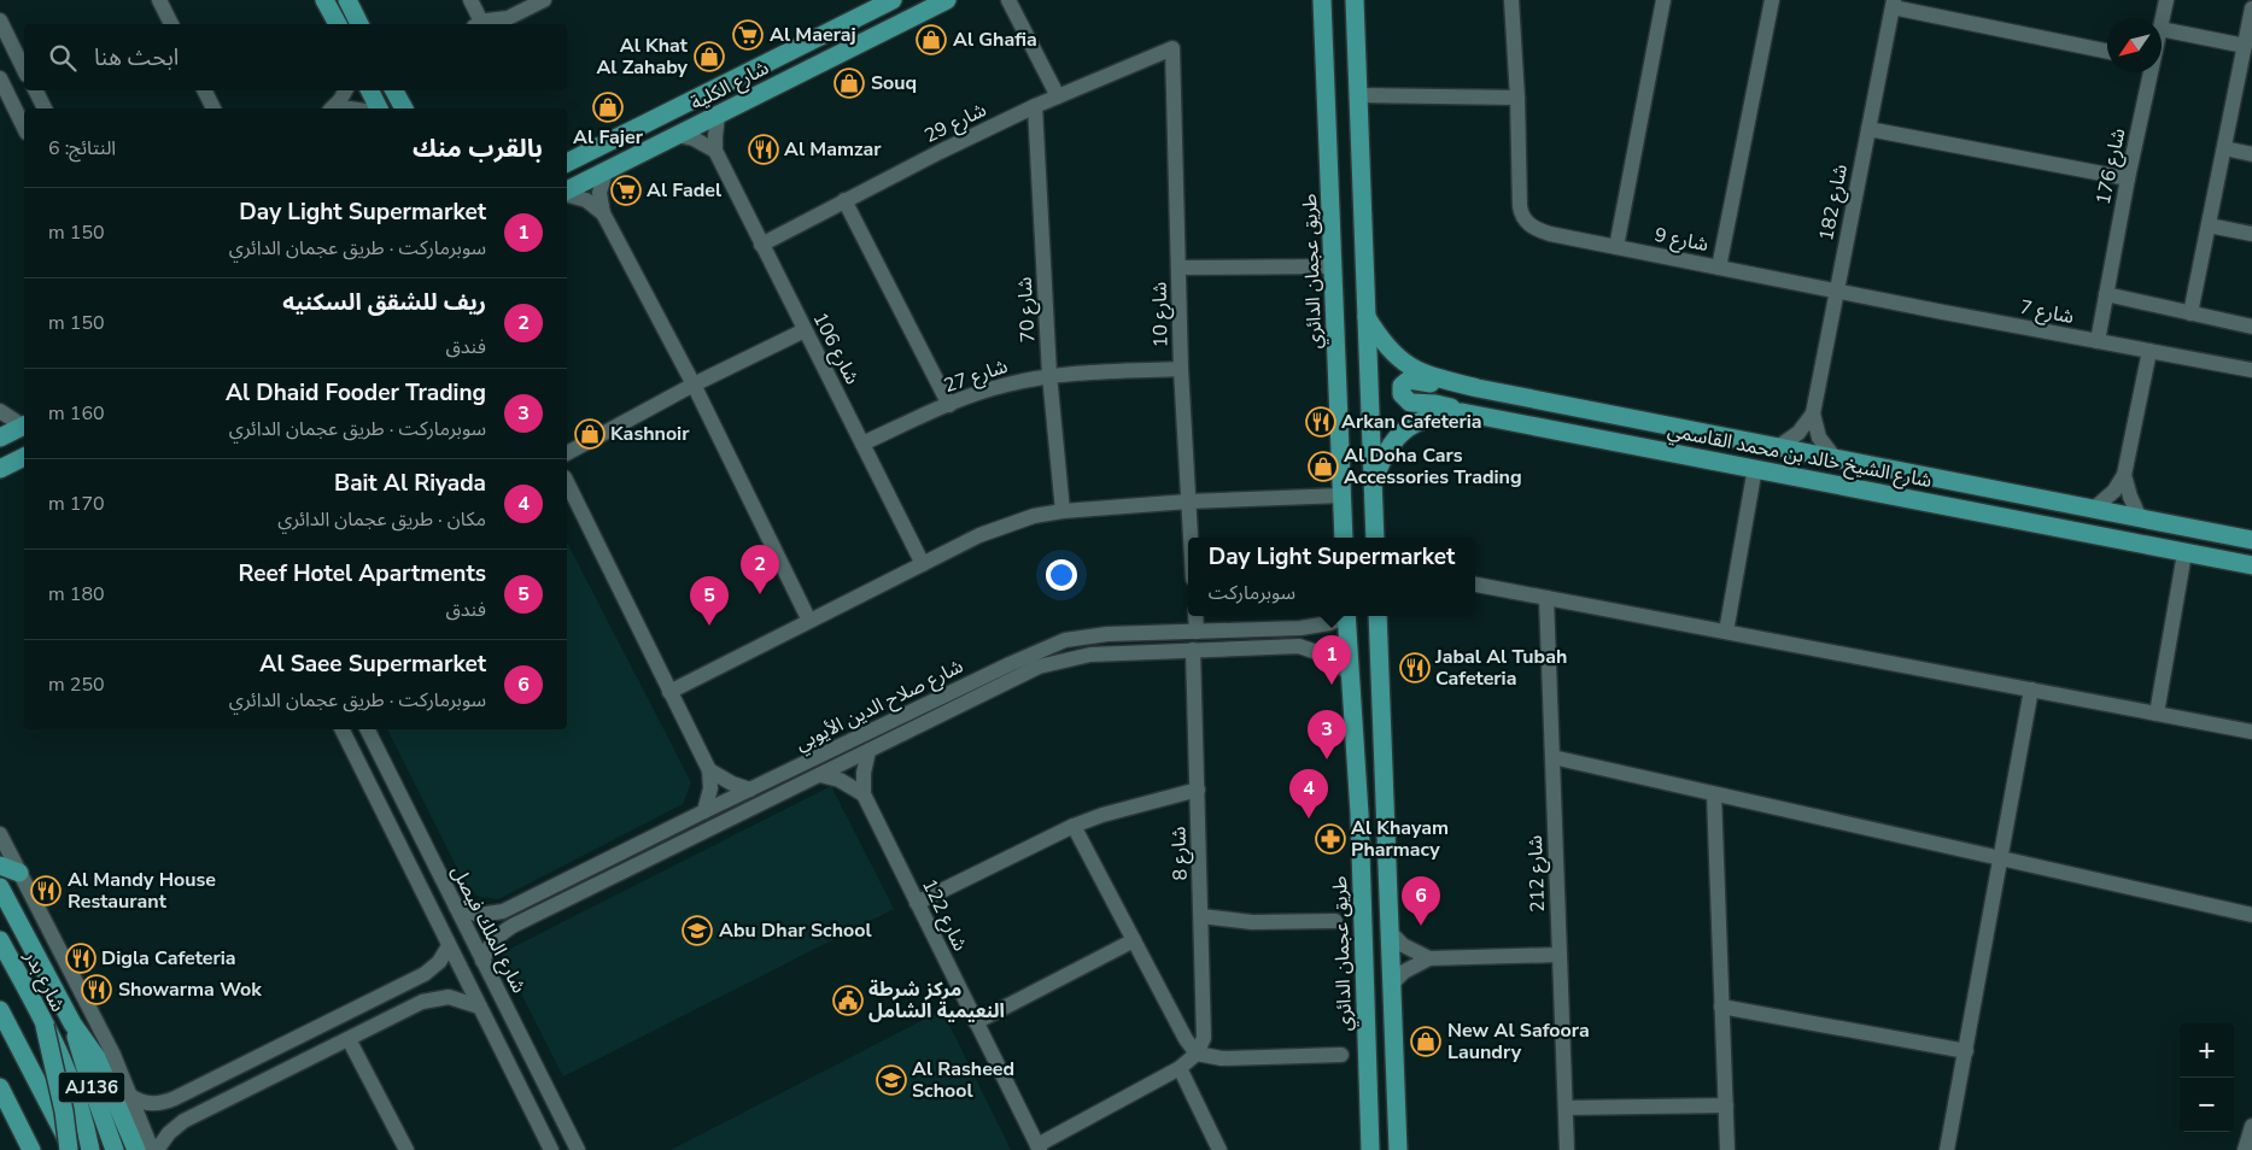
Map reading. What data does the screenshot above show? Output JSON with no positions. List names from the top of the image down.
{
  "streets": {
    "main road": [
      "شارع الكلية",
      "طريق عجمان الدائري",
      "شارع الشيخ خالد بن محمد القاسمي",
      "شارع بدر",
      "AJ136"
    ],
    "street": [
      "شارع 29",
      "شارع 176",
      "شارع 182",
      "شارع 9",
      "شارع 70",
      "شارع 7",
      "شارع 10",
      "شارع 106",
      "شارع 27",
      "شارع صلاح الدين الأيوبي",
      "شارع 8",
      "212 شارع",
      "شارع 122",
      "شارع الملك فيصل"
    ]
  },
  "crossings": [
    ["شارع 29", "شارع 70"],
    ["شارع 29", "شارع 10"],
    ["شارع 29", "شارع 106"],
    ["شارع 176", "شارع 7"],
    ["شارع 182", "شارع 9"],
    ["شارع 182", "شارع 7"],
    ["شارع 182", "شارع الشيخ خالد بن محمد القاسمي"],
    ["شارع 9", "شارع 7"],
    ["طريق عجمان الدائري", "شارع صلاح الدين الأيوبي"],
    ["شارع 70", "شارع 27"],
    ["شارع 10", "شارع 27"],
    ["شارع 106", "شارع 27"],
    ["شارع صلاح الدين الأيوبي", "شارع 8"],
    ["شارع صلاح الدين الأيوبي", "شارع 122"],
    ["شارع صلاح الدين الأيوبي", "شارع الملك فيصل"],
    ["شارع بدر", "AJ136"]
  ],
  "places": {
    "supermarket": ["Al Maeraj", "Al Fadel"],
    "shop": [
      "Al Ghafia",
      "Al Khat Al Zahaby",
      "Souq",
      "Al Fajer",
      "Kashnoir",
      "Al Doha Cars Accessories Trading",
      "New Al Safoora Laundry"
    ],
    "restaurant": [
      "Al Mamzar",
      "Arkan Cafeteria",
      "Jabal Al Tubah Cafeteria",
      "Al Mandy House Restaurant",
      "Digla Cafeteria",
      "Showarma Wok"
    ],
    "pharmacy": ["Al Khayam Pharmacy"],
    "school or university": ["Abu Dhar School", "Al Rasheed School"],
    "public building": ["مركز شرطة النعيمية الشامل"]
  },
  "north": "bottom left",
  "page": {
    "search": "ابحث هنا",
    "heading": ["بالقرب منك", "النتائج: 6"],
    "list": [
      {
        "mark": "1",
        "name": "Day Light Supermarket",
        "note": "سوبرماركت · طريق عجمان الدائري",
        "value": "150 m"
      },
      {
        "mark": "2",
        "name": "ريف للشقق السكنيه",
        "note": "فندق",
        "value": "150 m"
      },
      {
        "mark": "3",
        "name": "Al Dhaid Fooder Trading",
        "note": "سوبرماركت · طريق عجمان الدائري",
        "value": "160 m"
      },
      {
        "mark": "4",
        "name": "Bait Al Riyada",
        "note": "مكان · طريق عجمان الدائري",
        "value": "170 m"
      },
      {
        "mark": "5",
        "name": "Reef Hotel Apartments",
        "note": "فندق",
        "value": "180 m"
      },
      {
        "mark": "6",
        "name": "Al Saee Supermarket",
        "note": "سوبرماركت · طريق عجمان الدائري",
        "value": "250 m"
      }
    ],
    "popup": ["Day Light Supermarket", "سوبرماركت"],
    "pins": [
      "2",
      "5",
      "1",
      "3",
      "4",
      "6"
    ],
    "map_buttons": ["+", "−"]
  }
}
